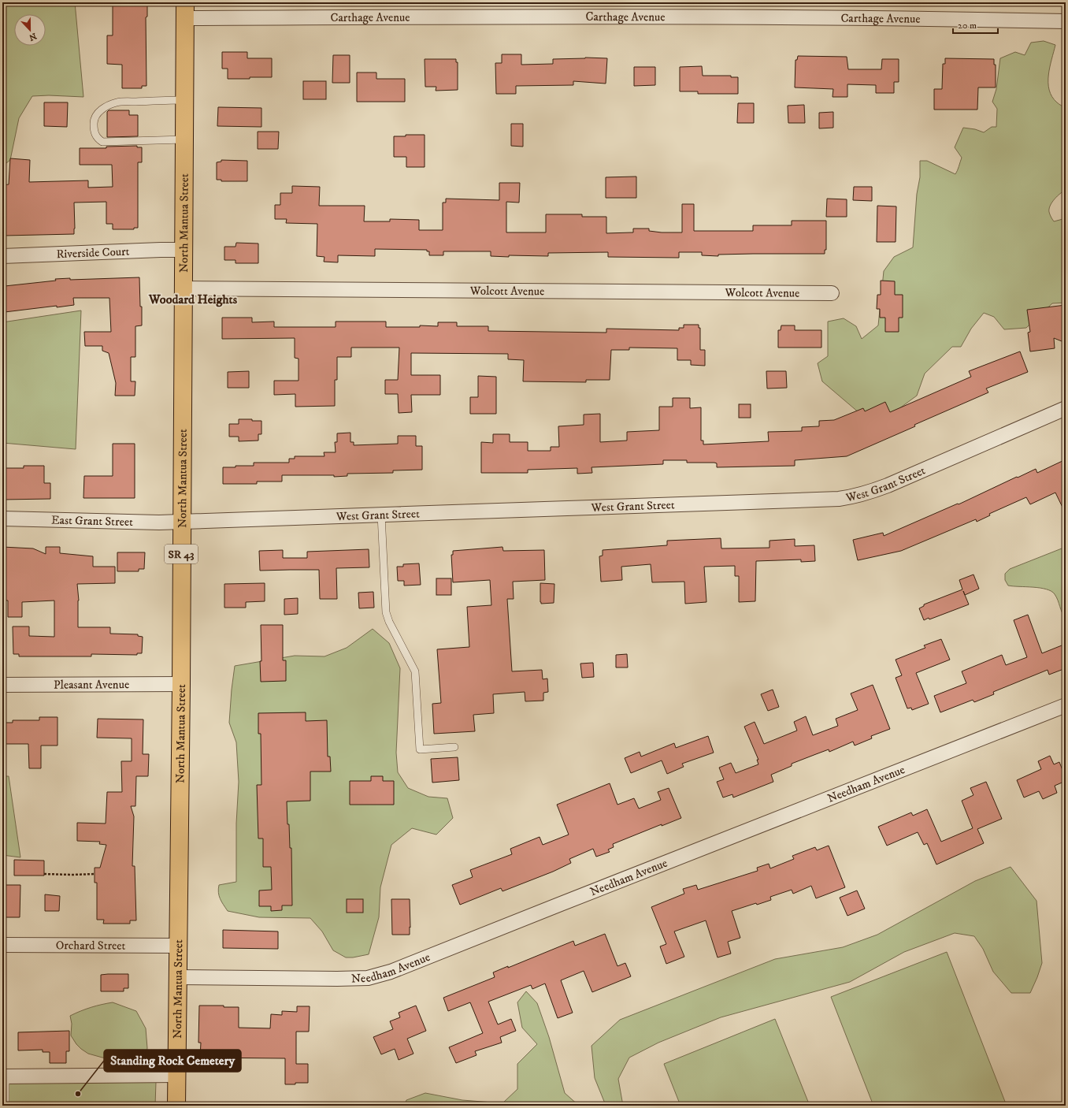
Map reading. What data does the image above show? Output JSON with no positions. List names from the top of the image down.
{
  "streets": {
    "main road": ["North Mantua Street", "SR 43"],
    "street": [
      "Carthage Avenue",
      "Riverside Court",
      "Wolcott Avenue",
      "West Grant Street",
      "East Grant Street",
      "Pleasant Avenue",
      "Needham Avenue",
      "Orchard Street"
    ]
  },
  "crossings": [
    ["Carthage Avenue", "North Mantua Street"],
    ["North Mantua Street", "Riverside Court"],
    ["North Mantua Street", "Wolcott Avenue"],
    ["North Mantua Street", "West Grant Street"],
    ["North Mantua Street", "East Grant Street"],
    ["North Mantua Street", "Pleasant Avenue"],
    ["North Mantua Street", "Needham Avenue"],
    ["North Mantua Street", "Orchard Street"],
    ["West Grant Street", "East Grant Street"]
  ],
  "districts": ["Woodard Heights"],
  "places": ["Standing Rock Cemetery"],
  "scale_bar": "20 m",
  "north": "bottom"
}
